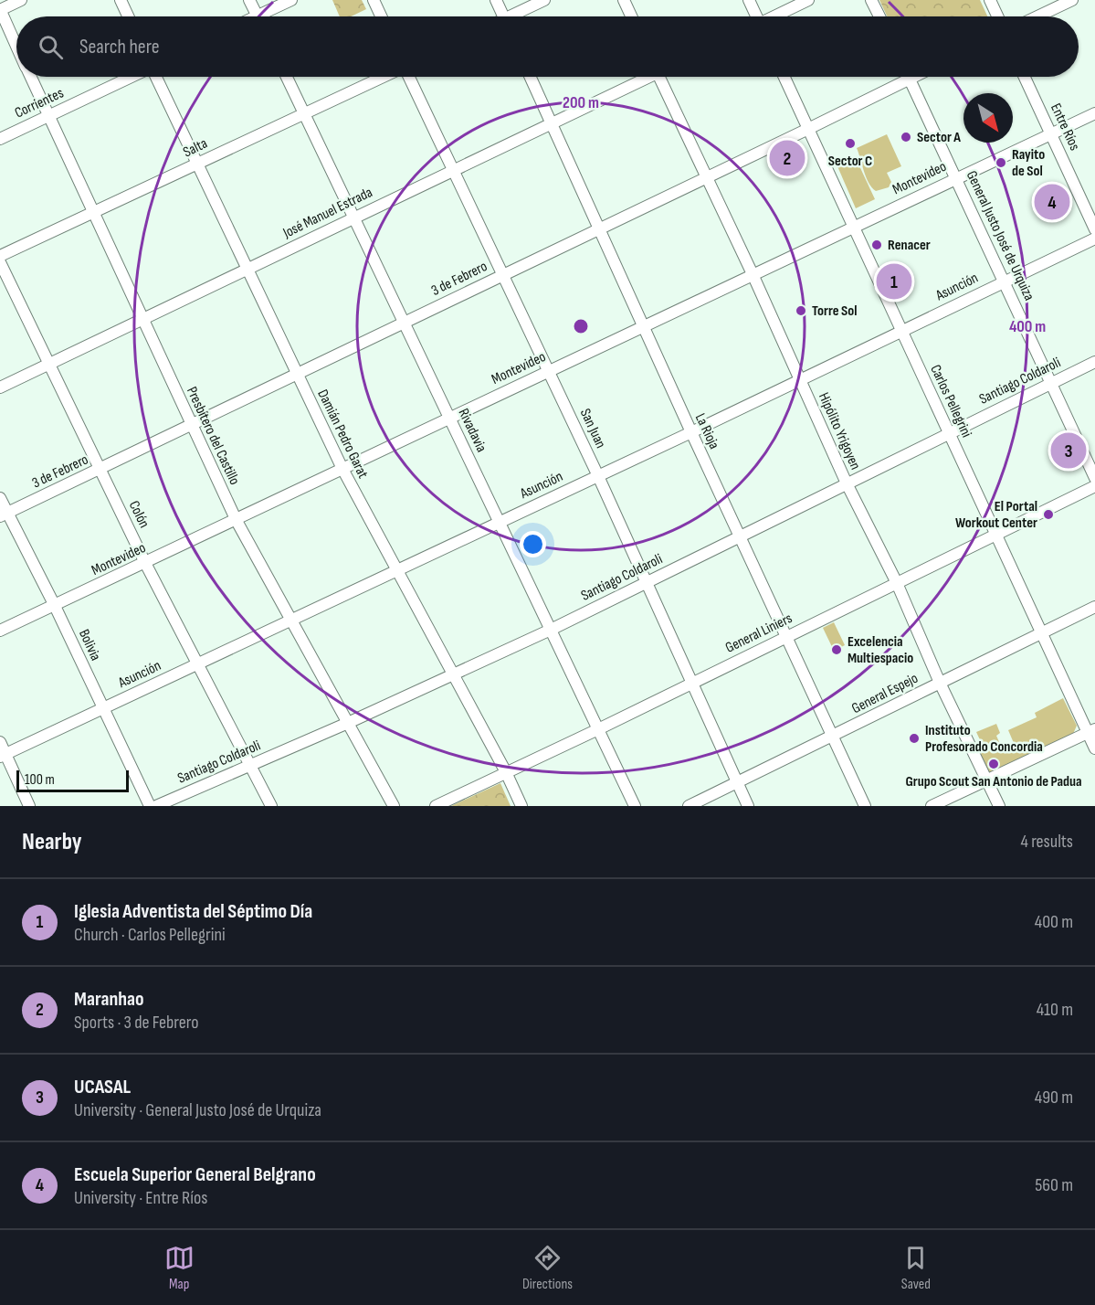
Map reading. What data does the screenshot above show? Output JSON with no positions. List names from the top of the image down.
{
  "streets": {
    "street": [
      "Corrientes",
      "Entre Ríos",
      "Salta",
      "Montevideo",
      "José Manuel Estrada",
      "General Justo José de Urquiza",
      "3 de Febrero",
      "Asunción",
      "Santiago Coldaroli",
      "Carlos Pellegrini",
      "San Juan",
      "Rivadavia",
      "La Rioja",
      "Hipólito Yrigoyen",
      "Damián Pedro Garat",
      "Presbítero del Castillo",
      "Colón",
      "General Liniers",
      "Bolivia",
      "General Espejo"
    ]
  },
  "crossings": [
    ["Corrientes", "Presbítero del Castillo"],
    ["Entre Ríos", "Montevideo"],
    ["Salta", "Rivadavia"],
    ["Salta", "Damián Pedro Garat"],
    ["Salta", "Presbítero del Castillo"],
    ["Montevideo", "General Justo José de Urquiza"],
    ["Montevideo", "Carlos Pellegrini"],
    ["Montevideo", "San Juan"],
    ["Montevideo", "Rivadavia"],
    ["Montevideo", "La Rioja"],
    ["Montevideo", "Hipólito Yrigoyen"],
    ["Montevideo", "Damián Pedro Garat"],
    ["Montevideo", "Presbítero del Castillo"],
    ["Montevideo", "Colón"],
    ["Montevideo", "Bolivia"],
    ["José Manuel Estrada", "San Juan"],
    ["José Manuel Estrada", "Rivadavia"],
    ["José Manuel Estrada", "La Rioja"],
    ["José Manuel Estrada", "Damián Pedro Garat"],
    ["José Manuel Estrada", "Presbítero del Castillo"],
    ["José Manuel Estrada", "Colón"],
    ["General Justo José de Urquiza", "Asunción"],
    ["General Justo José de Urquiza", "Santiago Coldaroli"],
    ["3 de Febrero", "Carlos Pellegrini"],
    ["3 de Febrero", "San Juan"],
    ["3 de Febrero", "Rivadavia"],
    ["3 de Febrero", "La Rioja"],
    ["3 de Febrero", "Hipólito Yrigoyen"],
    ["3 de Febrero", "Damián Pedro Garat"],
    ["3 de Febrero", "Presbítero del Castillo"],
    ["3 de Febrero", "Colón"],
    ["3 de Febrero", "Bolivia"],
    ["Asunción", "Carlos Pellegrini"],
    ["Asunción", "San Juan"],
    ["Asunción", "Rivadavia"],
    ["Asunción", "La Rioja"],
    ["Asunción", "Hipólito Yrigoyen"],
    ["Asunción", "Damián Pedro Garat"],
    ["Asunción", "Presbítero del Castillo"],
    ["Asunción", "Colón"],
    ["Asunción", "Bolivia"],
    ["Santiago Coldaroli", "Carlos Pellegrini"],
    ["Santiago Coldaroli", "San Juan"],
    ["Santiago Coldaroli", "Rivadavia"],
    ["Santiago Coldaroli", "La Rioja"],
    ["Santiago Coldaroli", "Hipólito Yrigoyen"],
    ["Santiago Coldaroli", "Damián Pedro Garat"],
    ["Santiago Coldaroli", "Presbítero del Castillo"],
    ["Santiago Coldaroli", "Colón"],
    ["Carlos Pellegrini", "General Liniers"],
    ["Carlos Pellegrini", "General Espejo"],
    ["San Juan", "General Liniers"],
    ["San Juan", "General Espejo"],
    ["Rivadavia", "General Liniers"],
    ["La Rioja", "General Liniers"],
    ["La Rioja", "General Espejo"],
    ["Hipólito Yrigoyen", "General Liniers"],
    ["Hipólito Yrigoyen", "General Espejo"],
    ["Damián Pedro Garat", "General Liniers"]
  ],
  "places": [
    "Sector A",
    "Sector C",
    "Rayito de Sol",
    "Renacer",
    "Torre Sol",
    "El Portal Workout Center",
    "Excelencia Multiespacio",
    "Instituto Profesorado Concordia",
    "Grupo Scout San Antonio de Padua"
  ],
  "scale_bar": "100 m",
  "north": "bottom right",
  "page": {
    "search": "Search here",
    "pins": [
      "2",
      "4",
      "1",
      "3"
    ],
    "scale": "100 m",
    "heading": ["Nearby", "4 results"],
    "list": [
      {
        "mark": "1",
        "name": "Iglesia Adventista del Séptimo Día",
        "note": "Church · Carlos Pellegrini",
        "value": "400 m"
      },
      {
        "mark": "2",
        "name": "Maranhao",
        "note": "Sports · 3 de Febrero",
        "value": "410 m"
      },
      {
        "mark": "3",
        "name": "UCASAL",
        "note": "University · General Justo José de Urquiza",
        "value": "490 m"
      },
      {
        "mark": "4",
        "name": "Escuela Superior General Belgrano",
        "note": "University · Entre Ríos",
        "value": "560 m"
      }
    ],
    "nav": ["Map", "Directions", "Saved"]
  },
  "rings": ["200 m", "400 m"]
}
